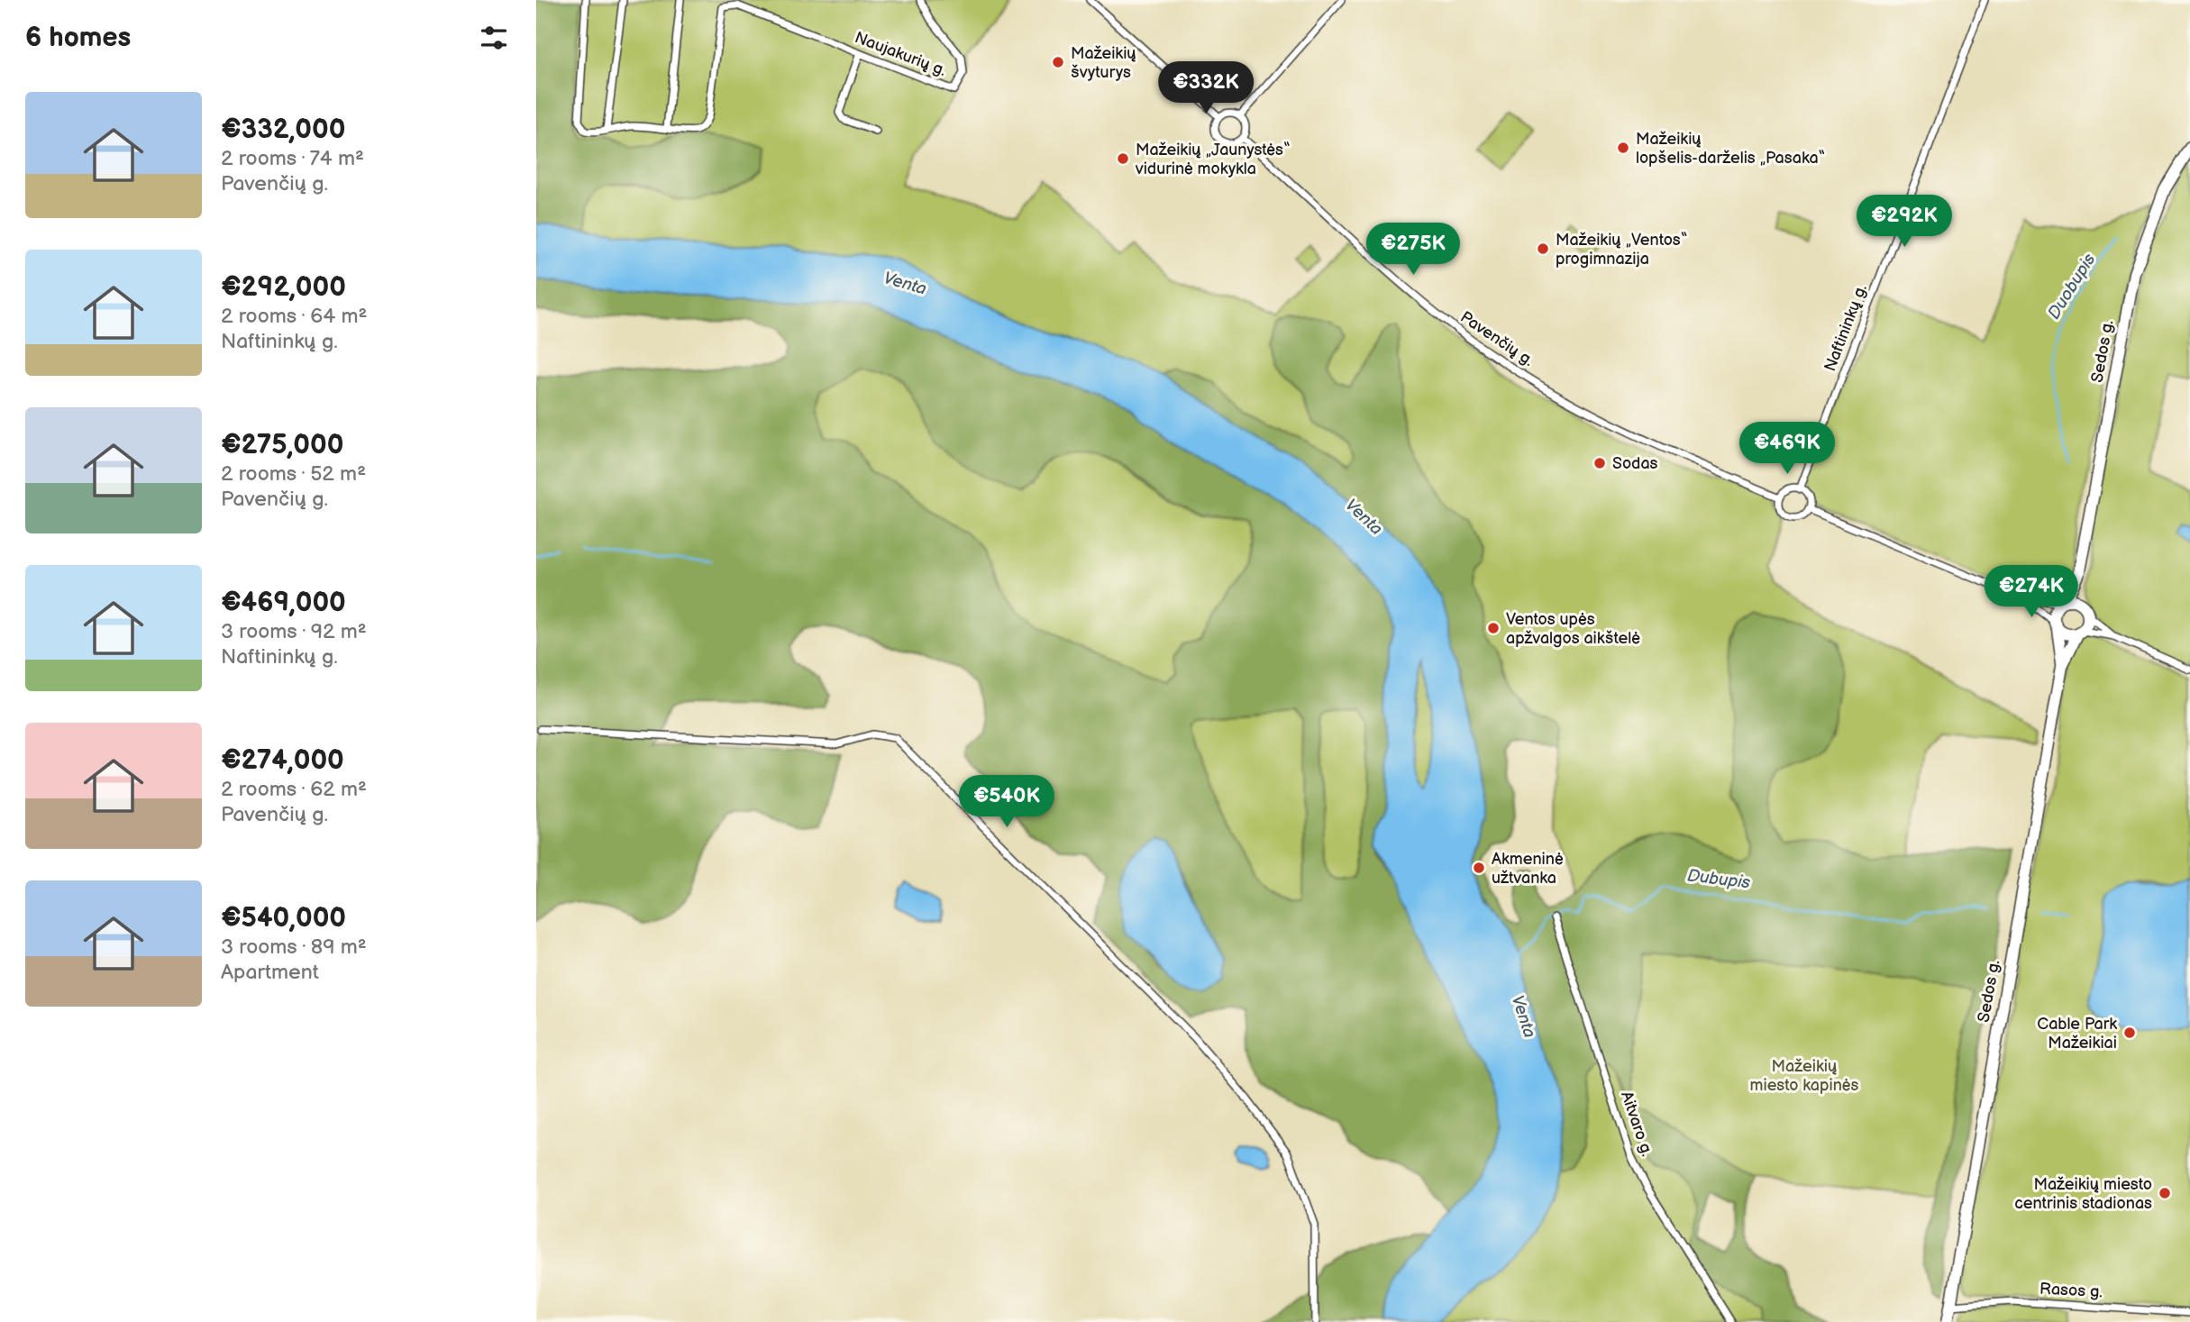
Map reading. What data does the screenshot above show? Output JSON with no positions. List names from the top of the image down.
{
  "streets": {
    "main road": ["Sedos g."],
    "street": [
      "Naujakurių g.",
      "Naftininkų g.",
      "Pavenčių g.",
      "Aitvaro g.",
      "Rasos g."
    ]
  },
  "crossings": [
    ["Naftininkų g.", "Pavenčių g."],
    ["Sedos g.", "Rasos g."]
  ],
  "water": ["Venta", "Duobupis", "Dubupis"],
  "parks": ["Mažeikių miesto kapinės"],
  "places": [
    "Mažeikių švyturys",
    "Mažeikių lopšelis-darželis „Pasaka“",
    "Mažeikių „Jaunystės“ vidurinė mokykla",
    "Mažeikių „Ventos“ progimnazija",
    "Sodas",
    "Ventos upės apžvalgos aikštelė",
    "Akmeninė užtvanka",
    "Cable Park Mažeikiai",
    "Mažeikių miesto centrinis stadionas"
  ],
  "page": {
    "heading": "6 homes",
    "price": [
      "€332K",
      "€292K",
      "€275K",
      "€469K",
      "€274K",
      "€540K"
    ],
    "list": [
      {
        "name": "€332,000",
        "note": "2 rooms · 74 m² · Pavenčių g."
      },
      {
        "name": "€292,000",
        "note": "2 rooms · 64 m² · Naftininkų g."
      },
      {
        "name": "€275,000",
        "note": "2 rooms · 52 m² · Pavenčių g."
      },
      {
        "name": "€469,000",
        "note": "3 rooms · 92 m² · Naftininkų g."
      },
      {
        "name": "€274,000",
        "note": "2 rooms · 62 m² · Pavenčių g."
      },
      {
        "name": "€540,000",
        "note": "3 rooms · 89 m² · Apartment"
      }
    ]
  }
}
